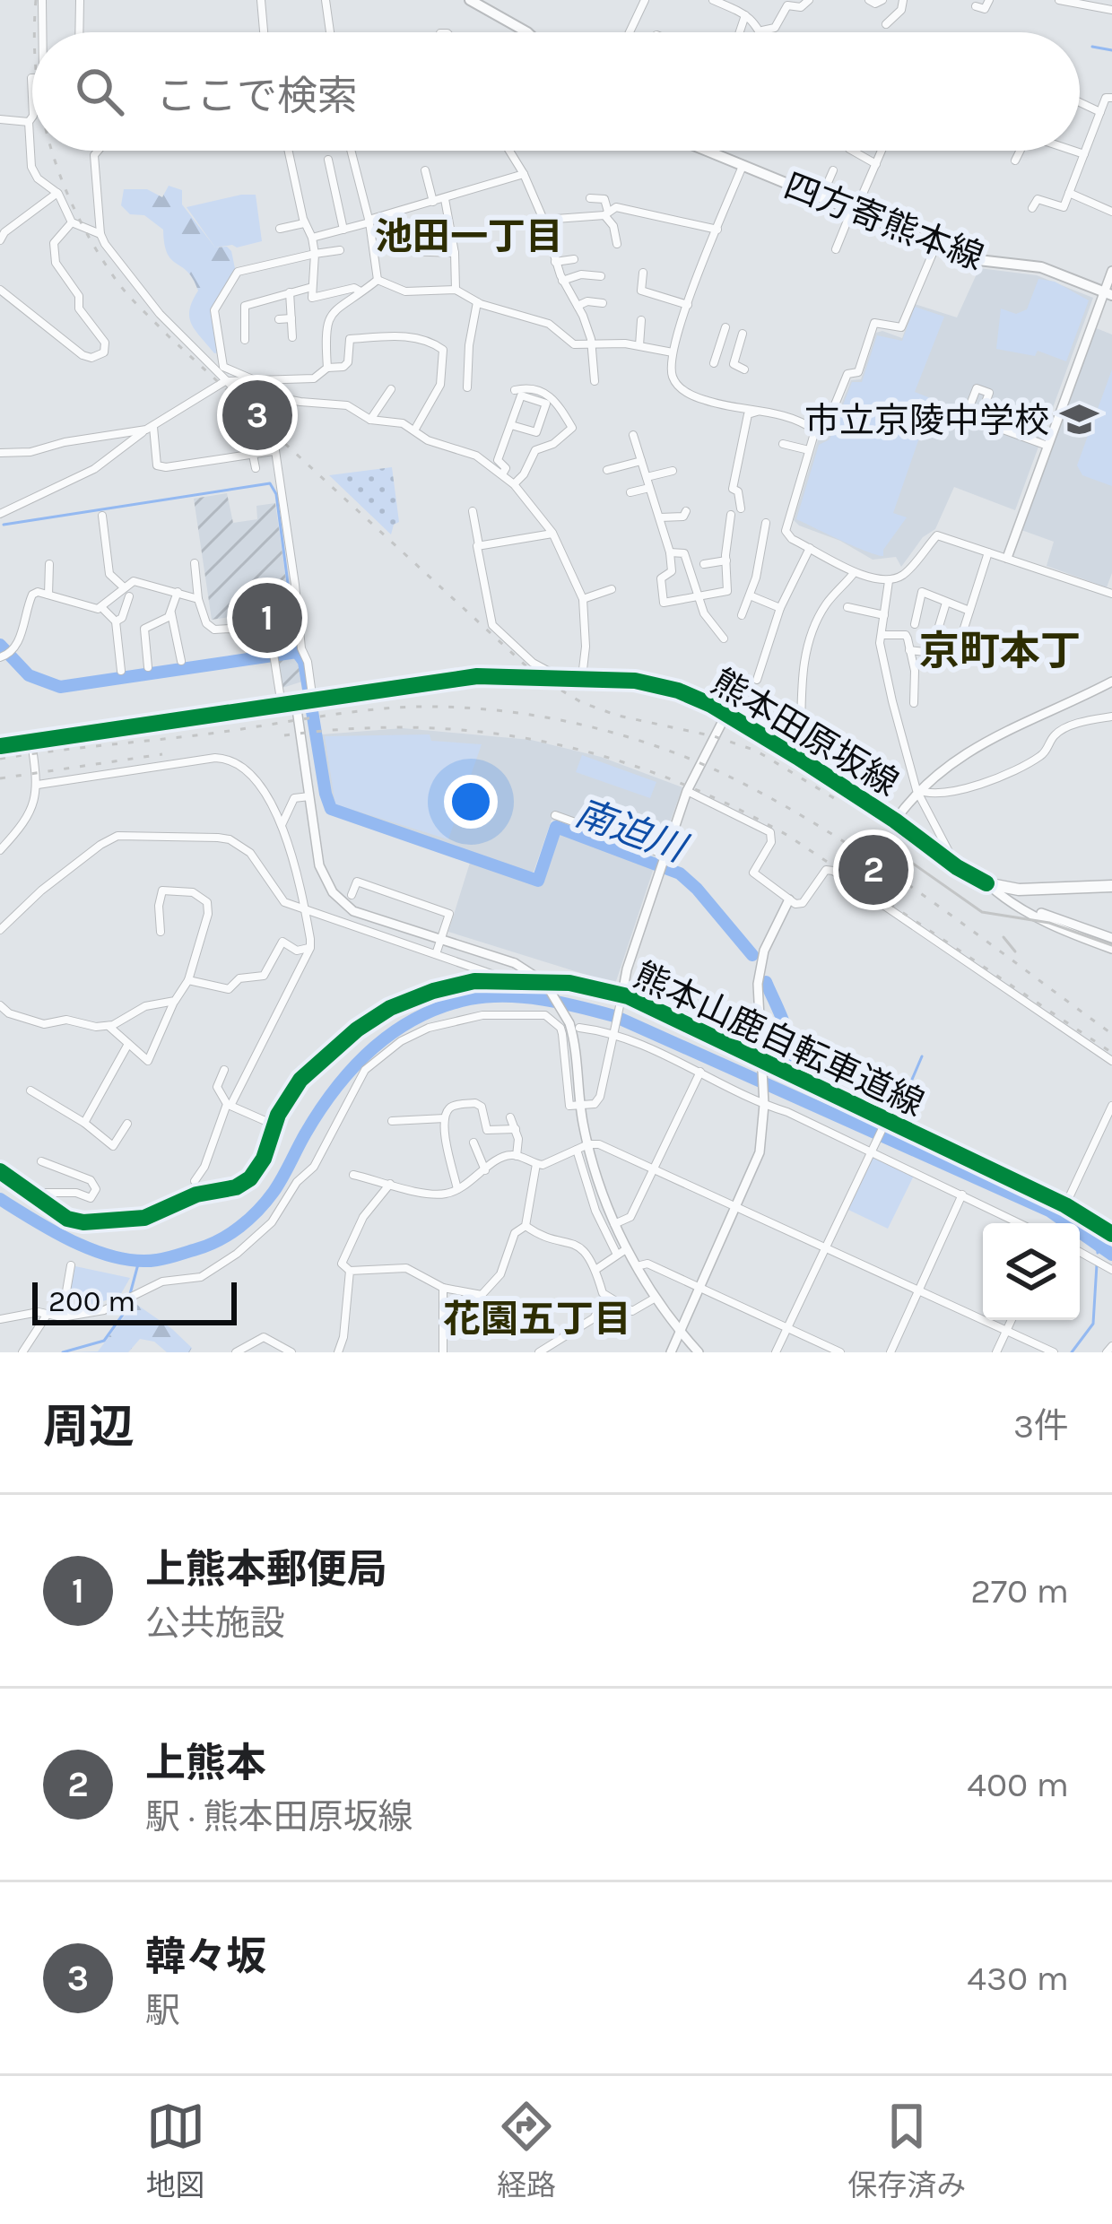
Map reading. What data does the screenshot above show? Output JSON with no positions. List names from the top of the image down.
{
  "streets": {
    "main road": ["四方寄熊本線", "熊本田原坂線", "熊本山鹿自転車道線"]
  },
  "districts": ["池田一丁目", "京町本丁", "花園五丁目"],
  "water": ["南迫川"],
  "places": {
    "school or university": ["市立京陵中学校"]
  },
  "scale_bar": "200 m",
  "page": {
    "search": "ここで検索",
    "pins": ["3", "1", "2"],
    "scale": "200 m",
    "heading": ["周辺", "3件"],
    "list": [
      {
        "mark": "1",
        "name": "上熊本郵便局",
        "note": "公共施設",
        "value": "270 m"
      },
      {
        "mark": "2",
        "name": "上熊本",
        "note": "駅 · 熊本田原坂線",
        "value": "400 m"
      },
      {
        "mark": "3",
        "name": "韓々坂",
        "note": "駅",
        "value": "430 m"
      }
    ],
    "nav": ["地図", "経路", "保存済み"]
  }
}
